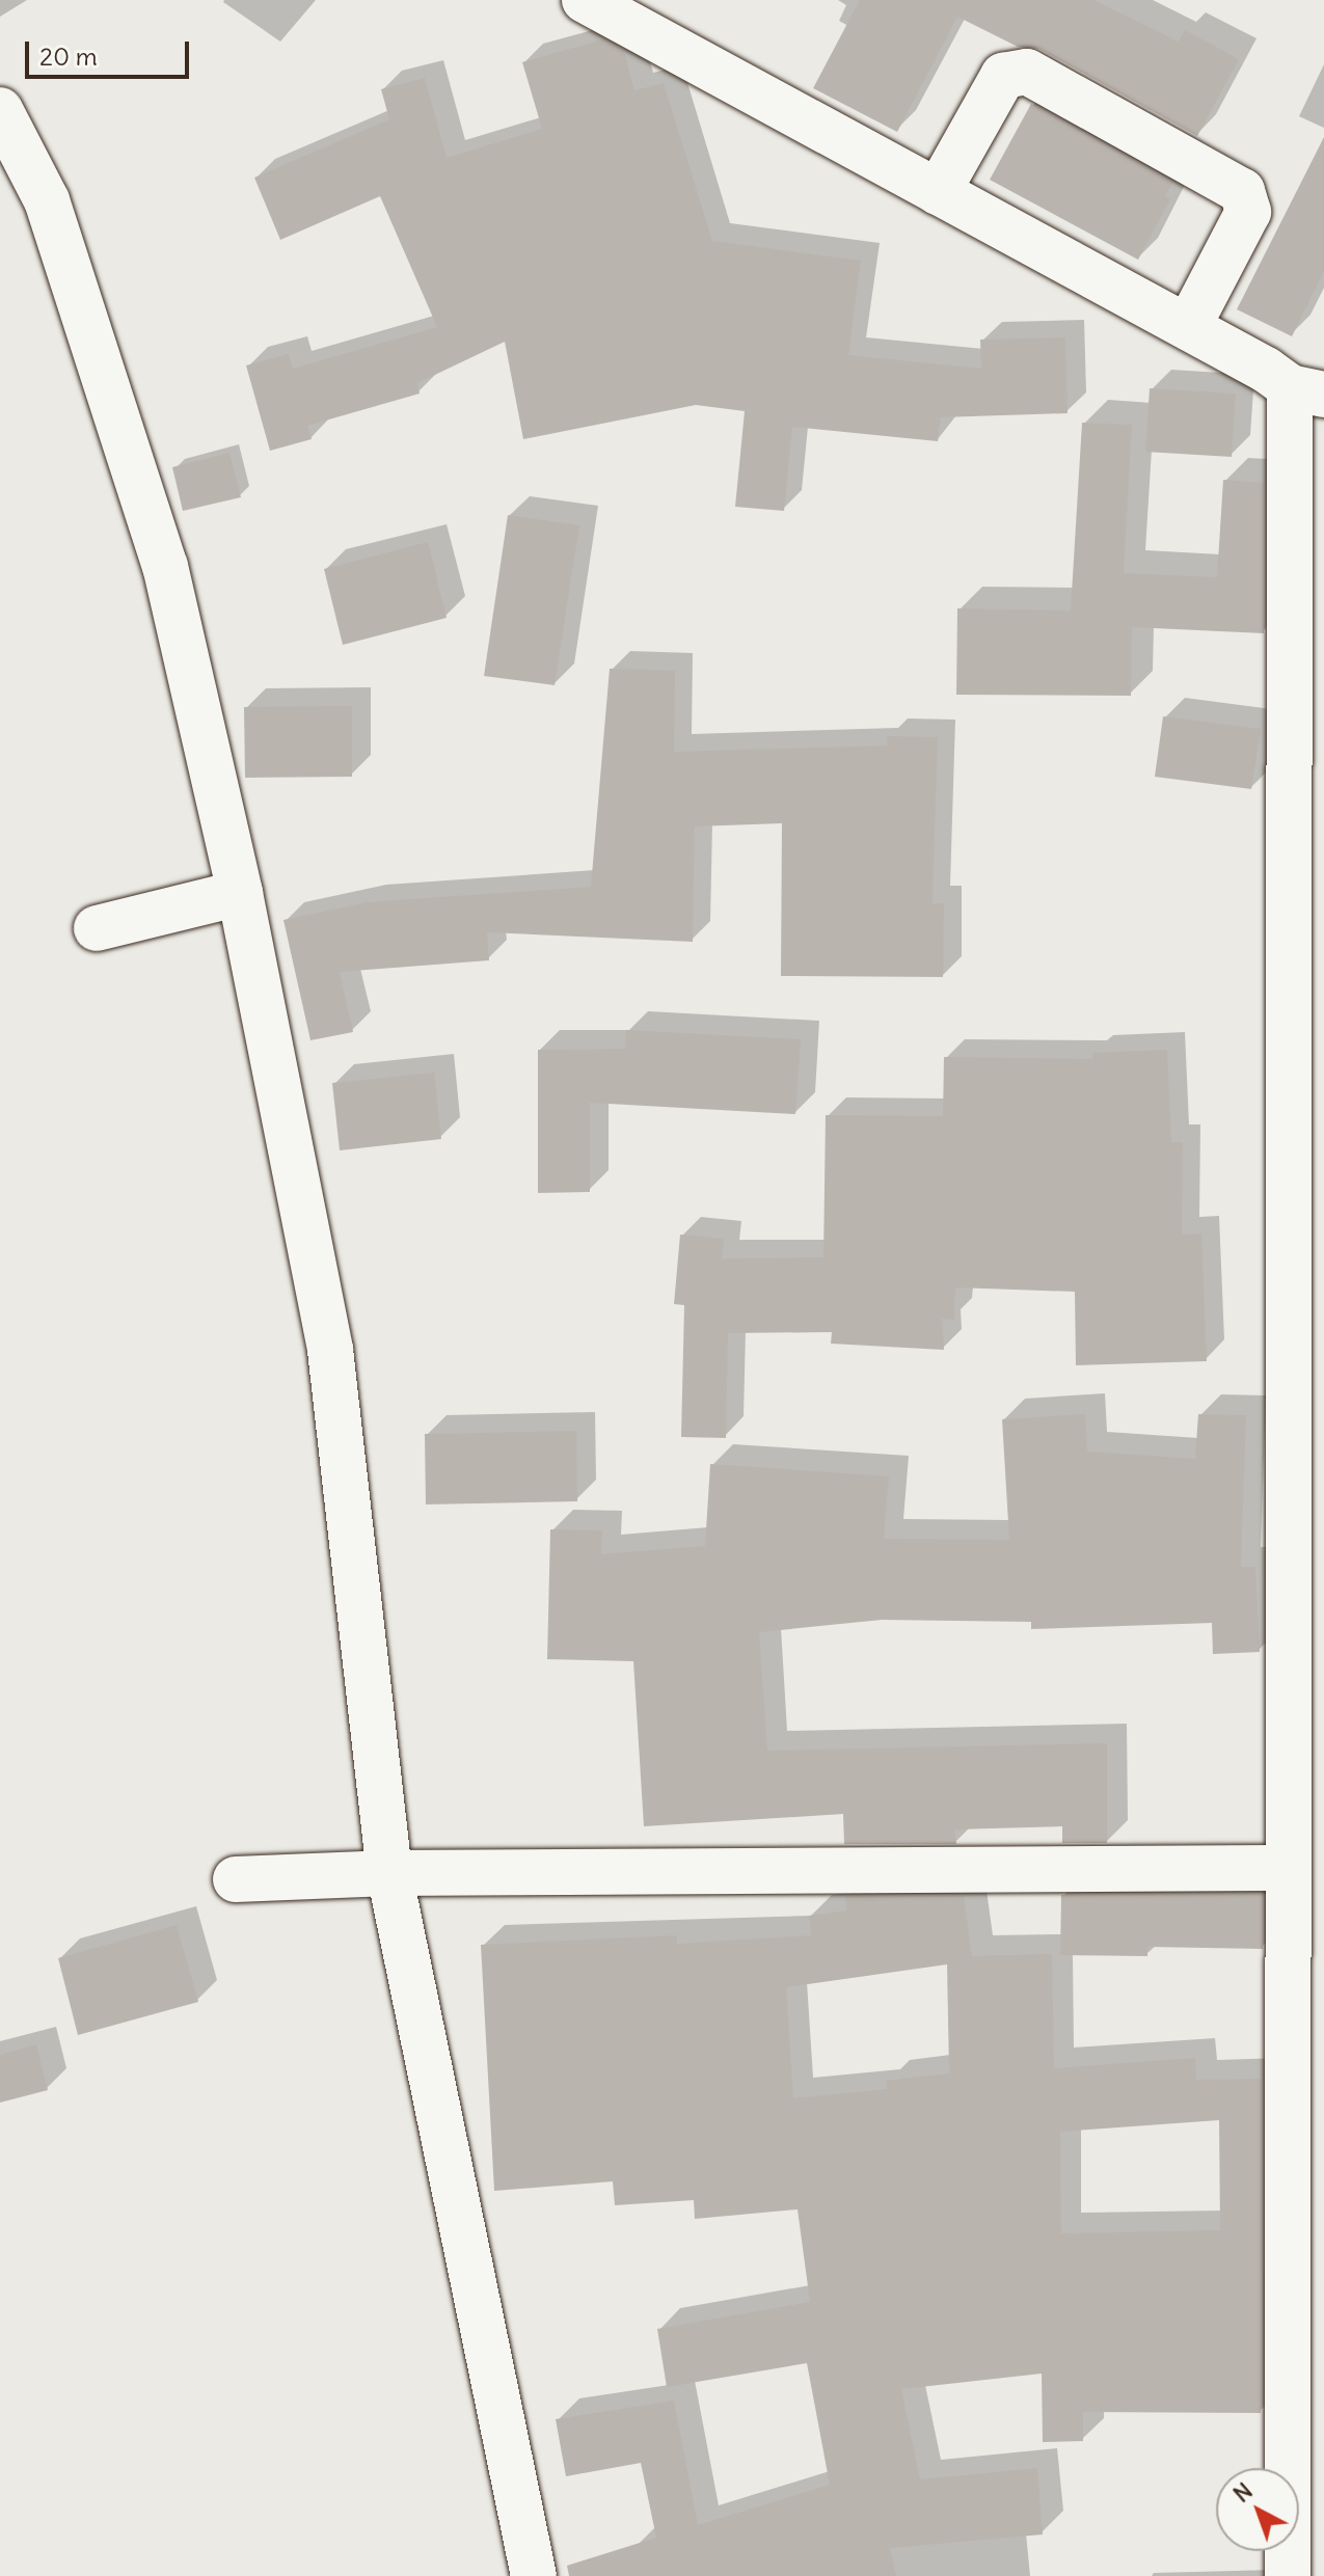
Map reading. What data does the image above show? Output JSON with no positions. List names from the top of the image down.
{
  "scale_bar": "20 m",
  "north": "top left"
}
